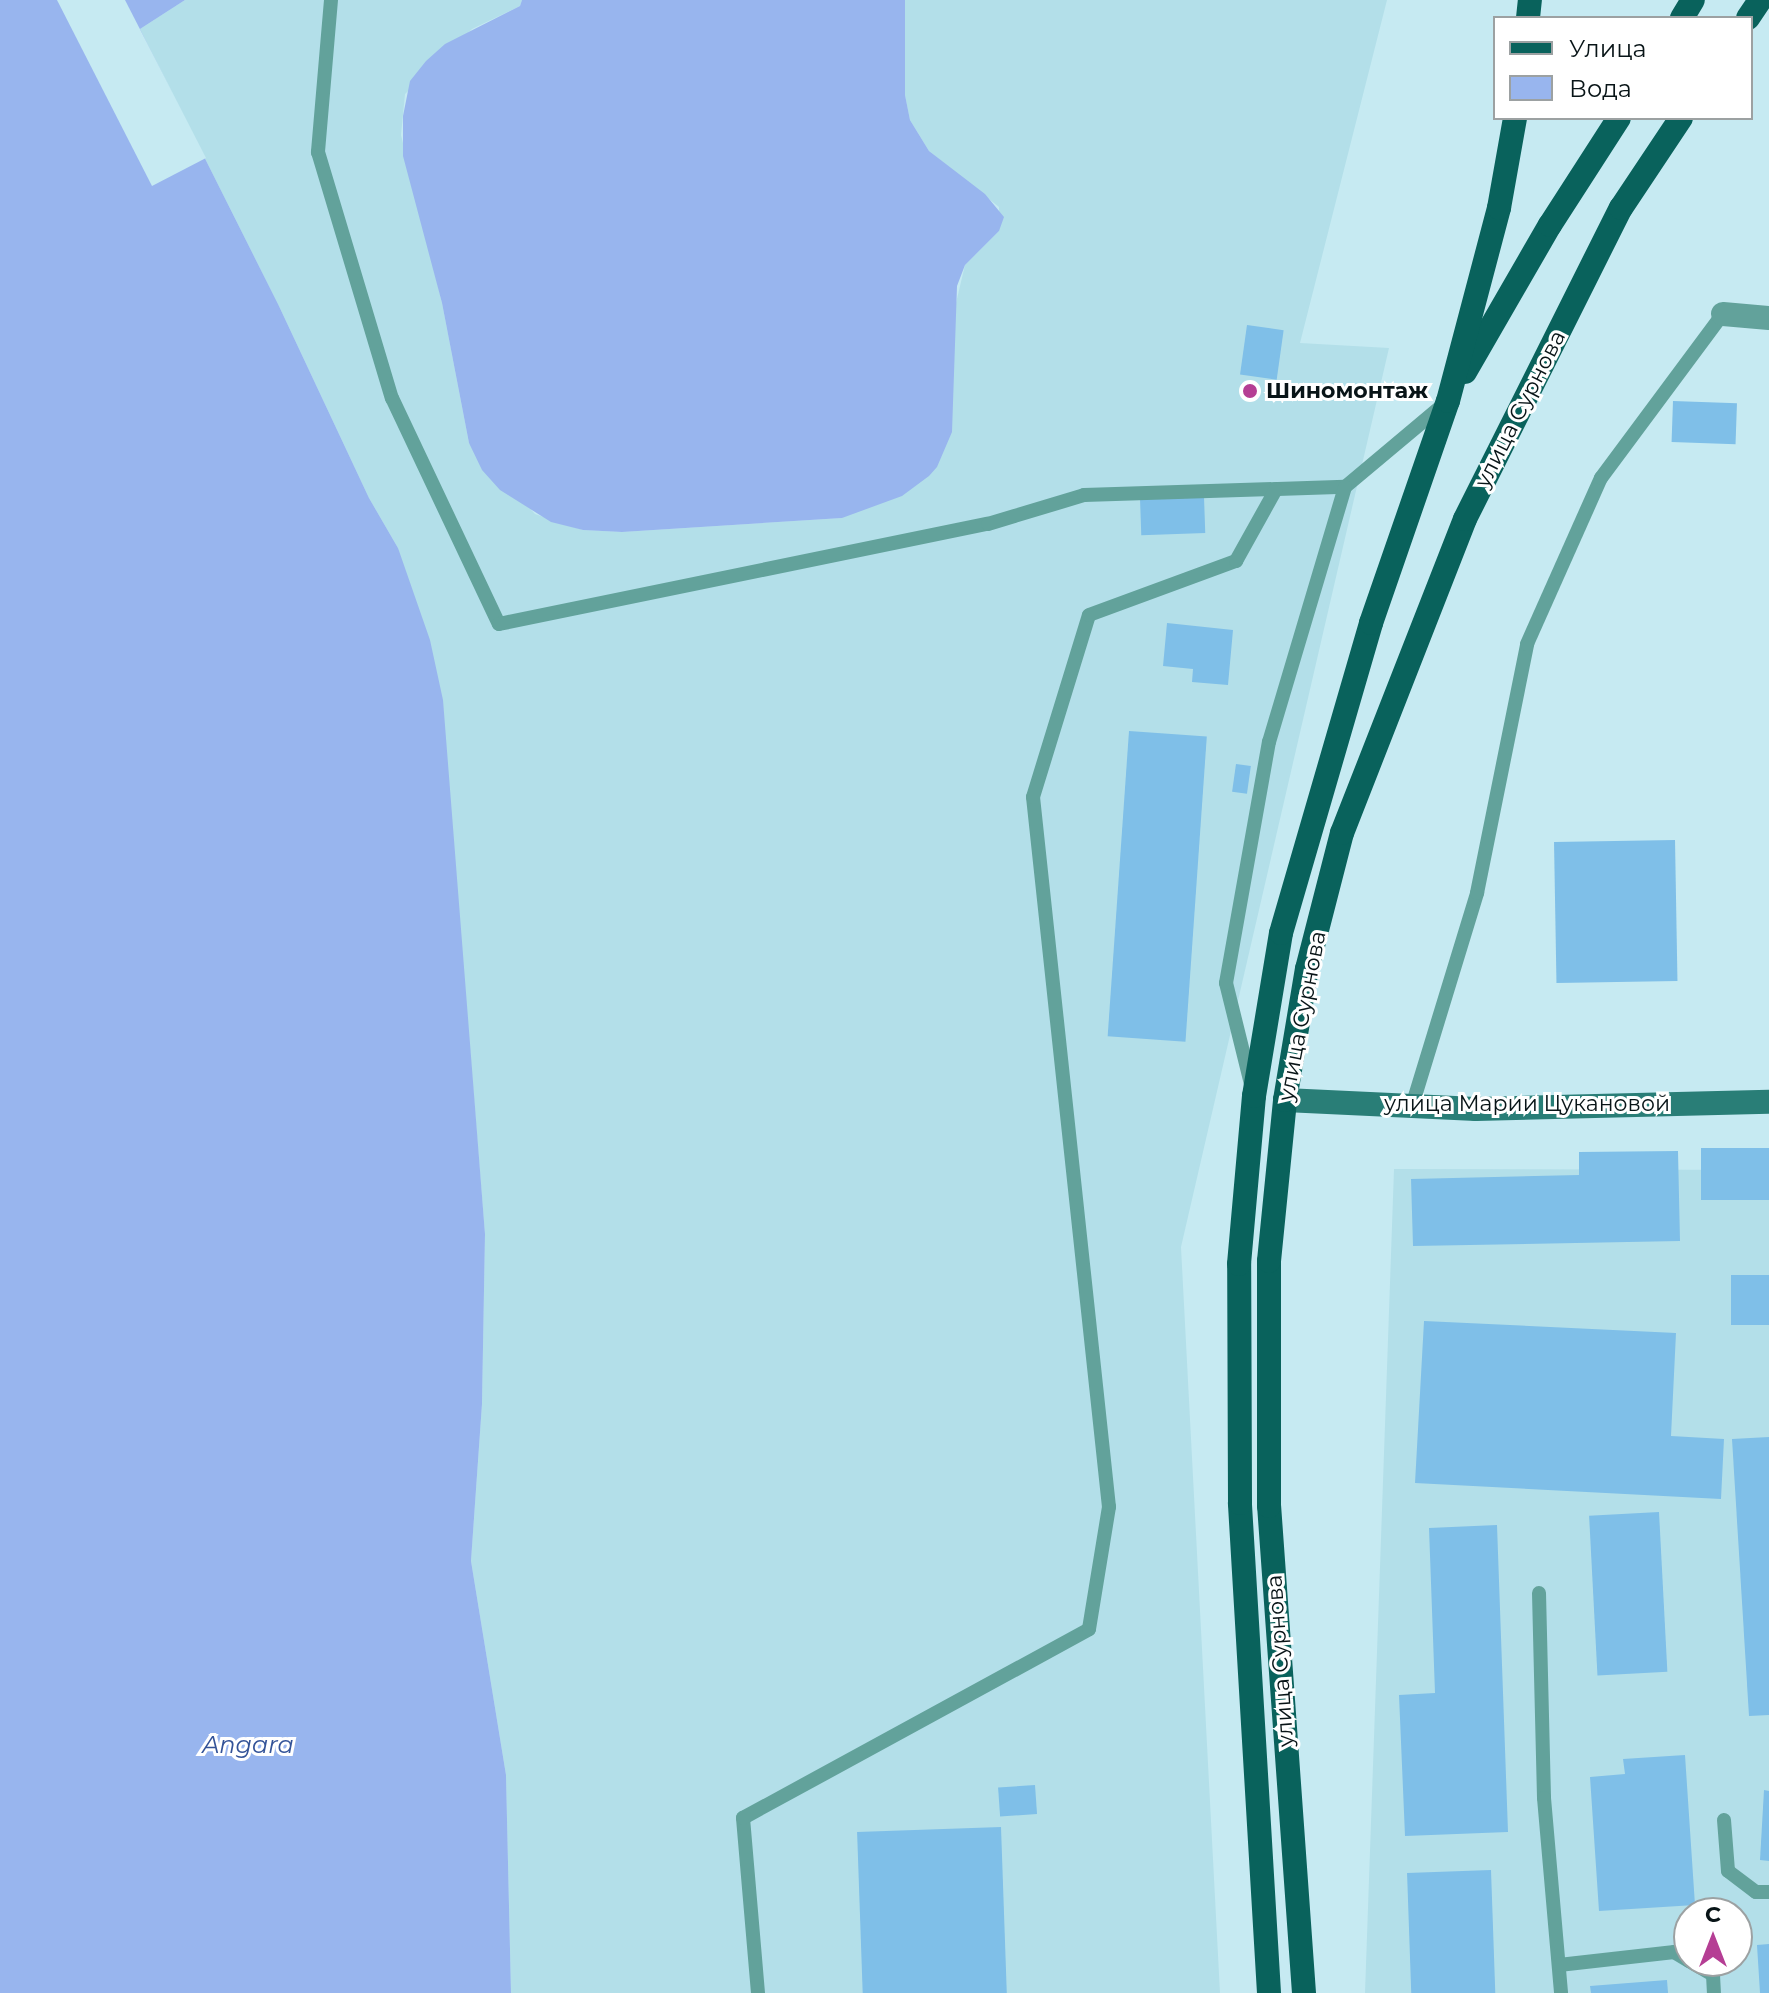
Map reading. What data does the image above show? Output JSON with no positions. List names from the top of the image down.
{
  "streets": {
    "main road": ["улица Сурнова"],
    "street": ["улица Марии Цукановой"]
  },
  "crossings": [
    ["улица Сурнова", "улица Марии Цукановой"]
  ],
  "water": ["Angara"],
  "places": ["Шиномонтаж"],
  "legend": ["Улица", "Вода"],
  "north": "top"
}
